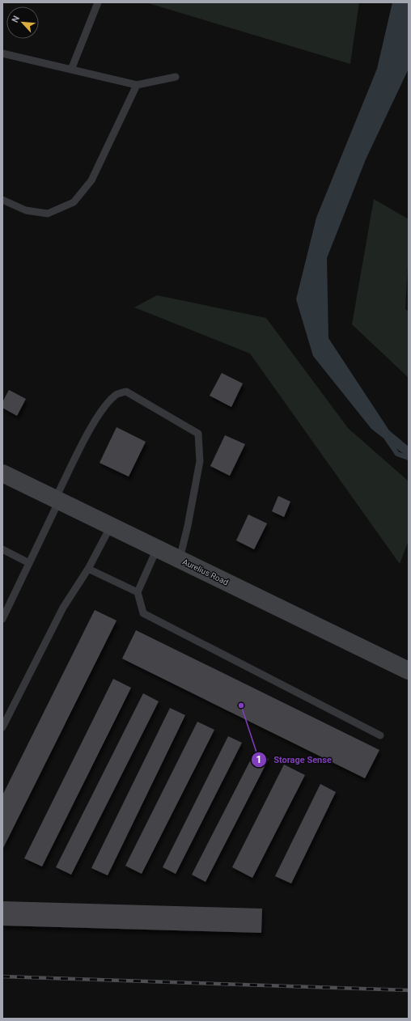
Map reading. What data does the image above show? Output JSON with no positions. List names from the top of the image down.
{
  "streets": {
    "street": ["Aurelius Road"]
  },
  "places": ["Storage Sense"],
  "north": "top left"
}
